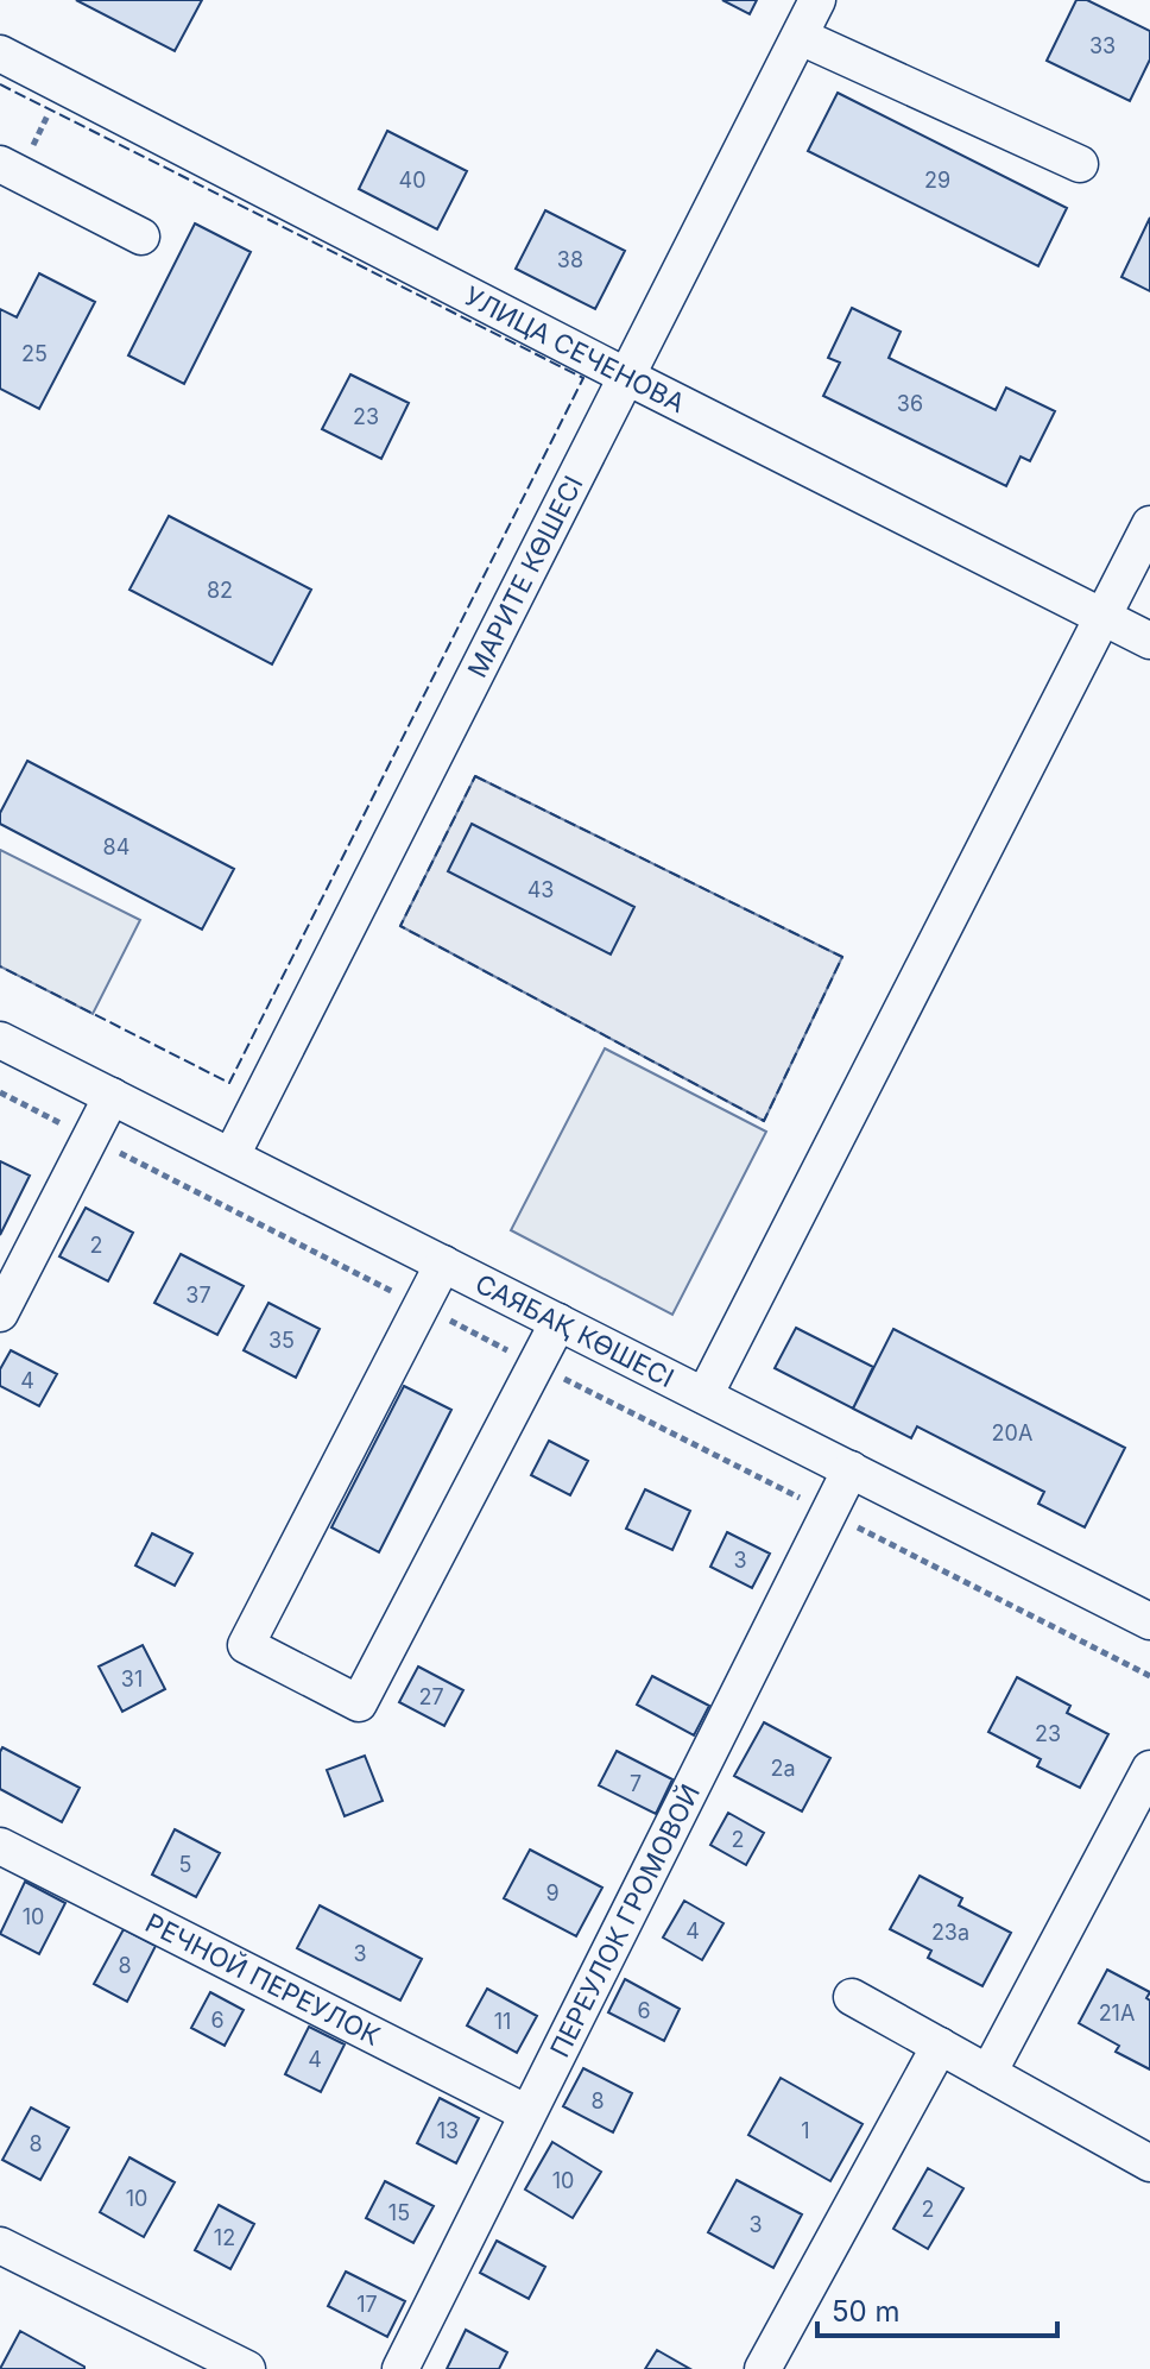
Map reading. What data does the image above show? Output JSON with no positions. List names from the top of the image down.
{
  "streets": {
    "street": [
      "УЛИЦА СЕЧЕНОВА",
      "МАРИТЕ КӨШЕСІ",
      "САЯБАҚ КӨШЕСІ",
      "ПЕРЕУЛОК ГРОМОВОЙ",
      "РЕЧНОЙ ПЕРЕУЛОК"
    ]
  },
  "crossings": [
    ["УЛИЦА СЕЧЕНОВА", "МАРИТЕ КӨШЕСІ"],
    ["МАРИТЕ КӨШЕСІ", "САЯБАҚ КӨШЕСІ"],
    ["САЯБАҚ КӨШЕСІ", "ПЕРЕУЛОК ГРОМОВОЙ"],
    ["ПЕРЕУЛОК ГРОМОВОЙ", "РЕЧНОЙ ПЕРЕУЛОК"]
  ],
  "house_numbers": [
    "33",
    "40",
    "29",
    "38",
    "25",
    "36",
    "23",
    "82",
    "84",
    "43",
    "2",
    "37",
    "35",
    "4",
    "20А",
    "3",
    "31",
    "27",
    "23",
    "2а",
    "7",
    "2",
    "5",
    "9",
    "10",
    "4",
    "23а",
    "3",
    "8",
    "6",
    "21А",
    "6",
    "11",
    "4",
    "8",
    "13",
    "1",
    "8",
    "10",
    "10",
    "2",
    "15",
    "3",
    "12",
    "17"
  ],
  "scale_bar": "50 m"
}
